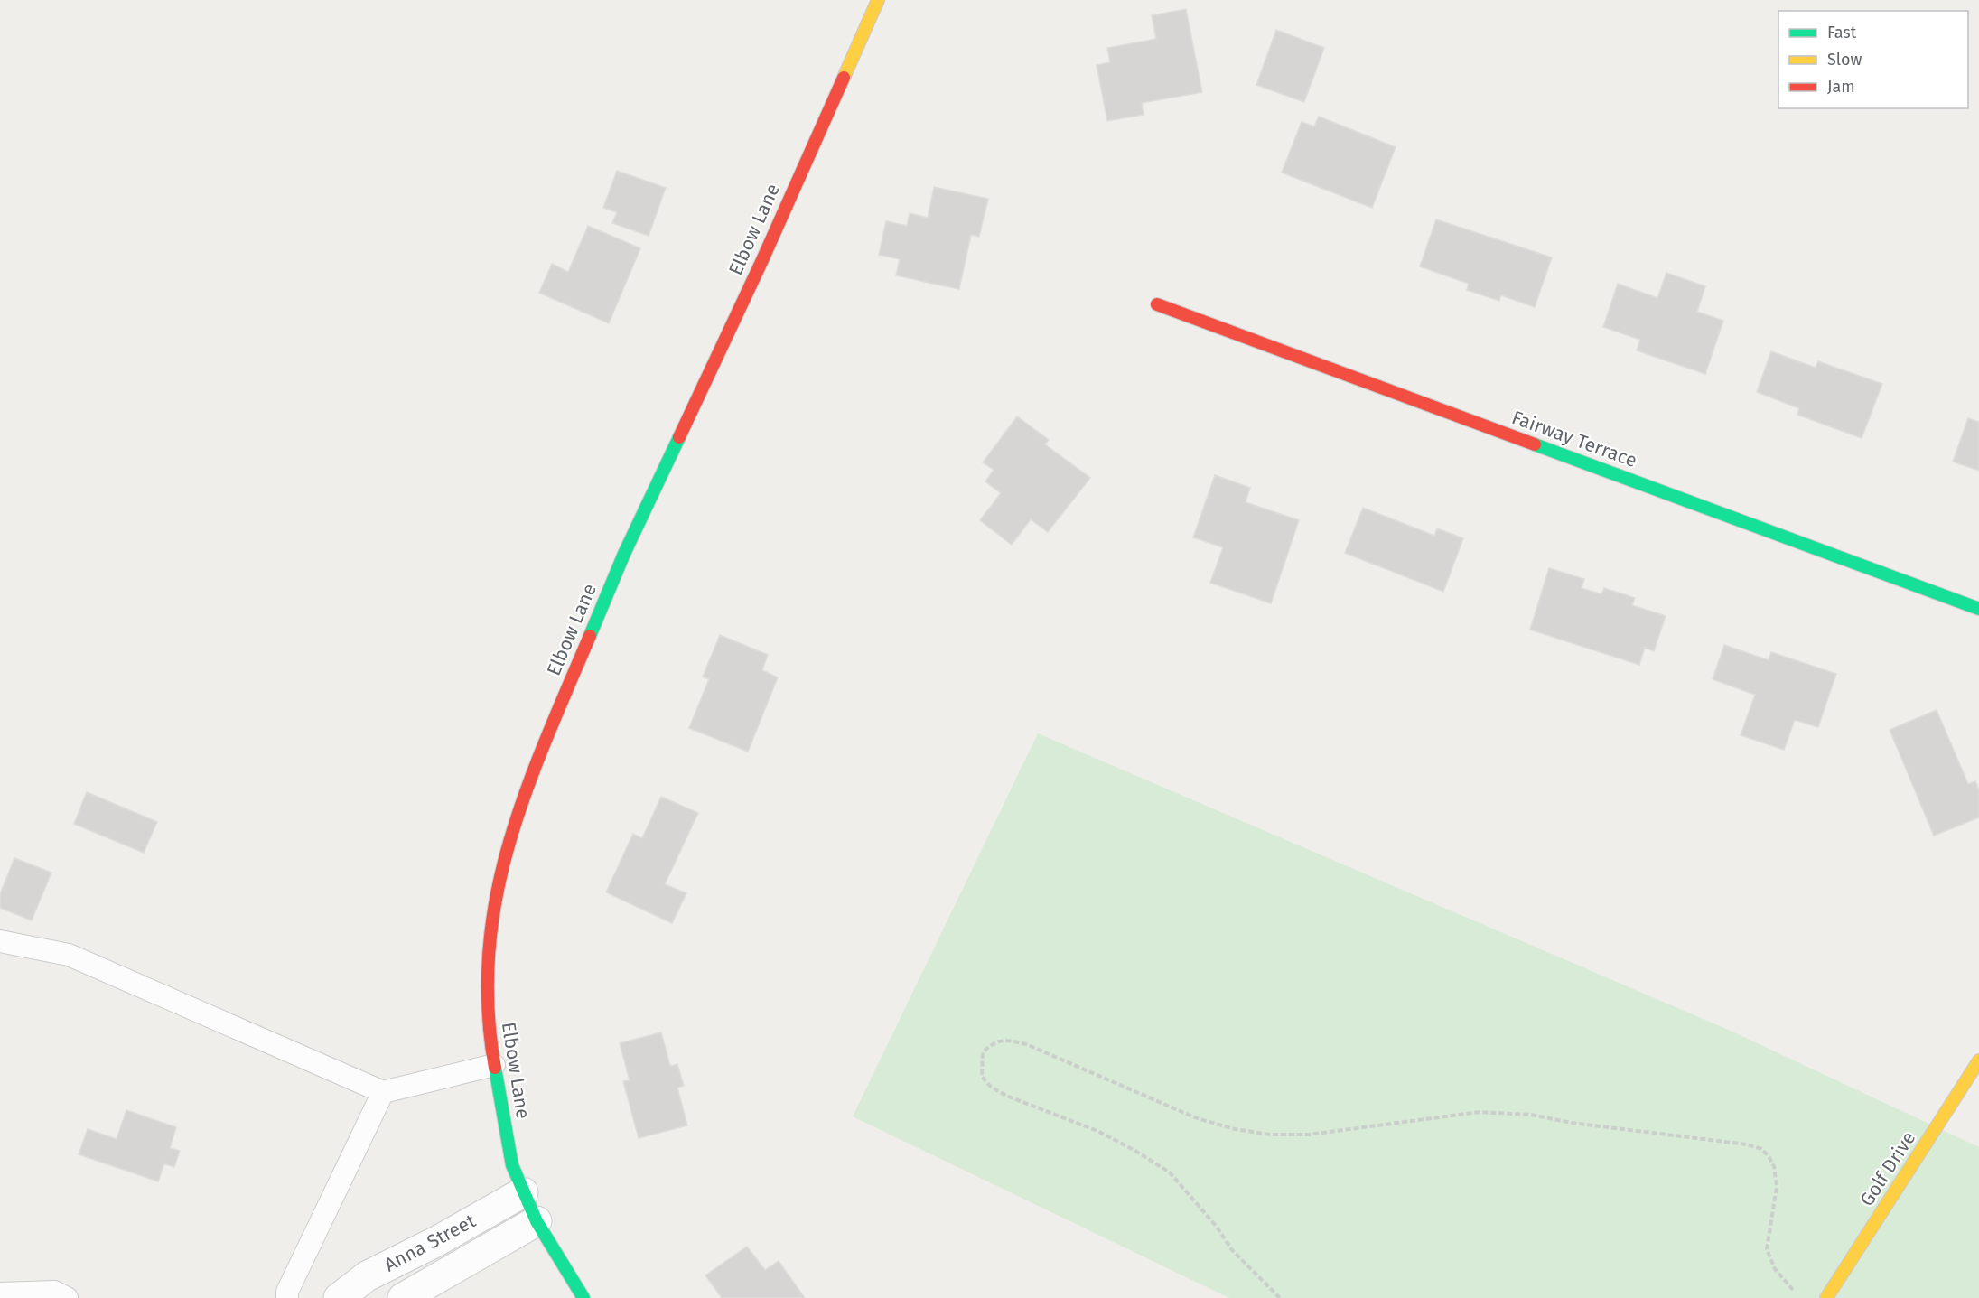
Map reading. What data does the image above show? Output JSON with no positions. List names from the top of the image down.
{
  "streets": {
    "street": [
      "Elbow Lane",
      "Fairway Terrace",
      "Golf Drive",
      "Anna Street"
    ]
  },
  "crossings": [
    ["Elbow Lane", "Anna Street"]
  ],
  "legend": ["Fast", "Slow", "Jam"]
}
